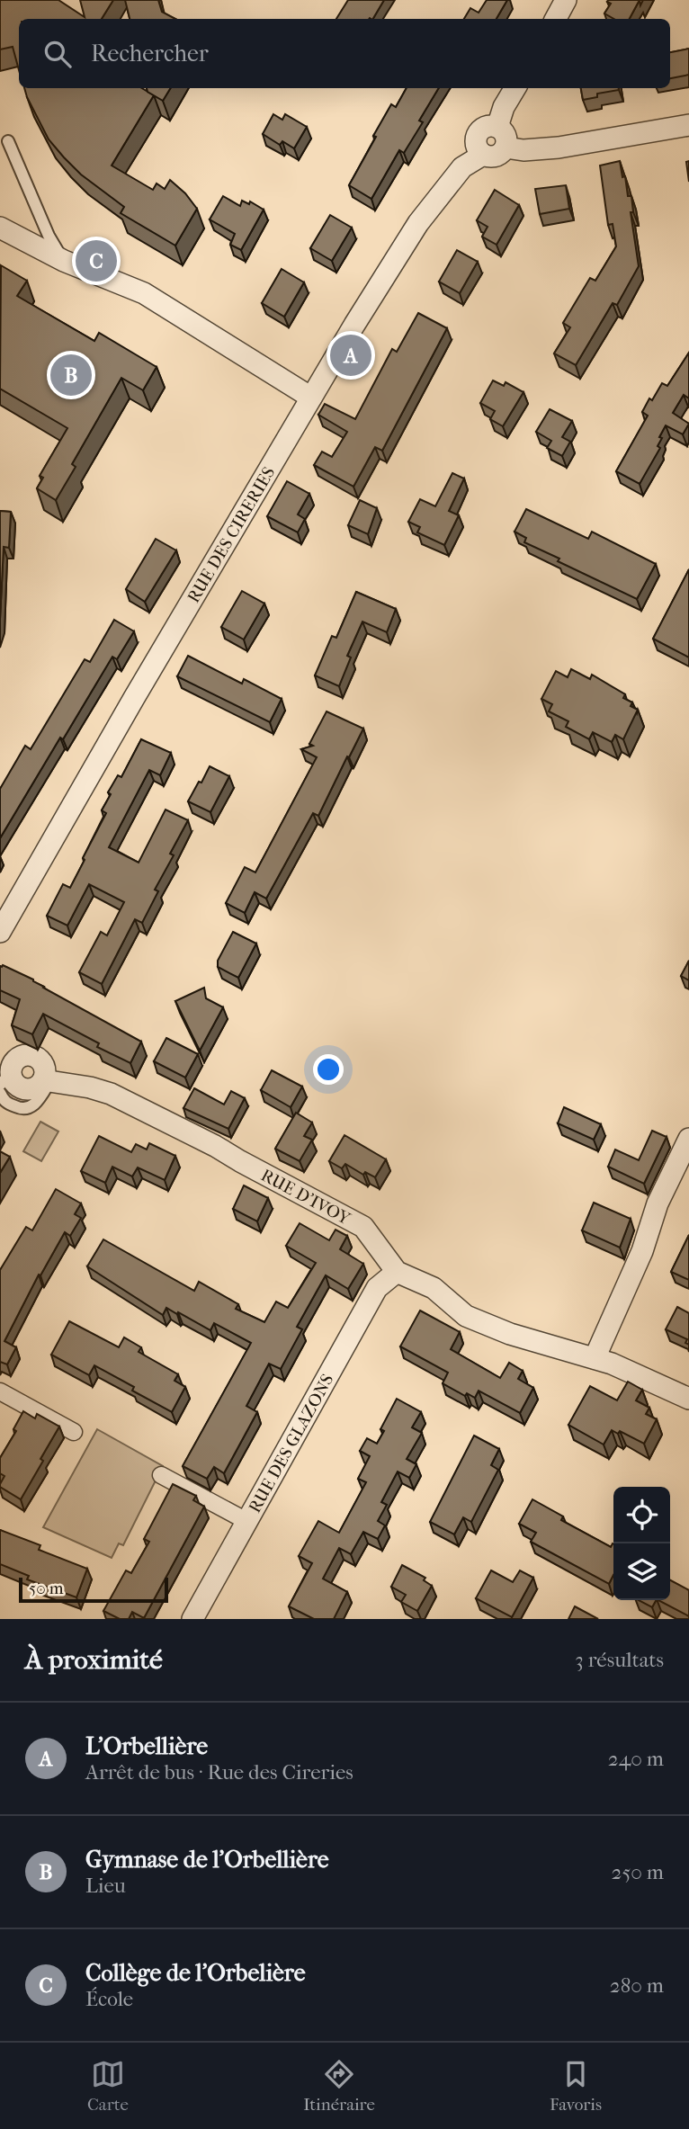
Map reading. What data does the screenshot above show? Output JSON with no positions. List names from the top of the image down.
{
  "streets": {
    "street": ["RUE DES CIRERIES", "RUE D'IVOY", "RUE DES GLAZONS"]
  },
  "crossings": [
    ["RUE D'IVOY", "RUE DES GLAZONS"]
  ],
  "scale_bar": "50 m",
  "page": {
    "search": "Rechercher",
    "pins": ["C", "A", "B"],
    "scale": "50 m",
    "heading": ["À proximité", "3 résultats"],
    "list": [
      {
        "mark": "A",
        "name": "L'Orbellière",
        "note": "Arrêt de bus · Rue des Cireries",
        "value": "240 m"
      },
      {
        "mark": "B",
        "name": "Gymnase de l'Orbellière",
        "note": "Lieu",
        "value": "250 m"
      },
      {
        "mark": "C",
        "name": "Collège de l'Orbelière",
        "note": "École",
        "value": "280 m"
      }
    ],
    "nav": ["Carte", "Itinéraire", "Favoris"]
  }
}
